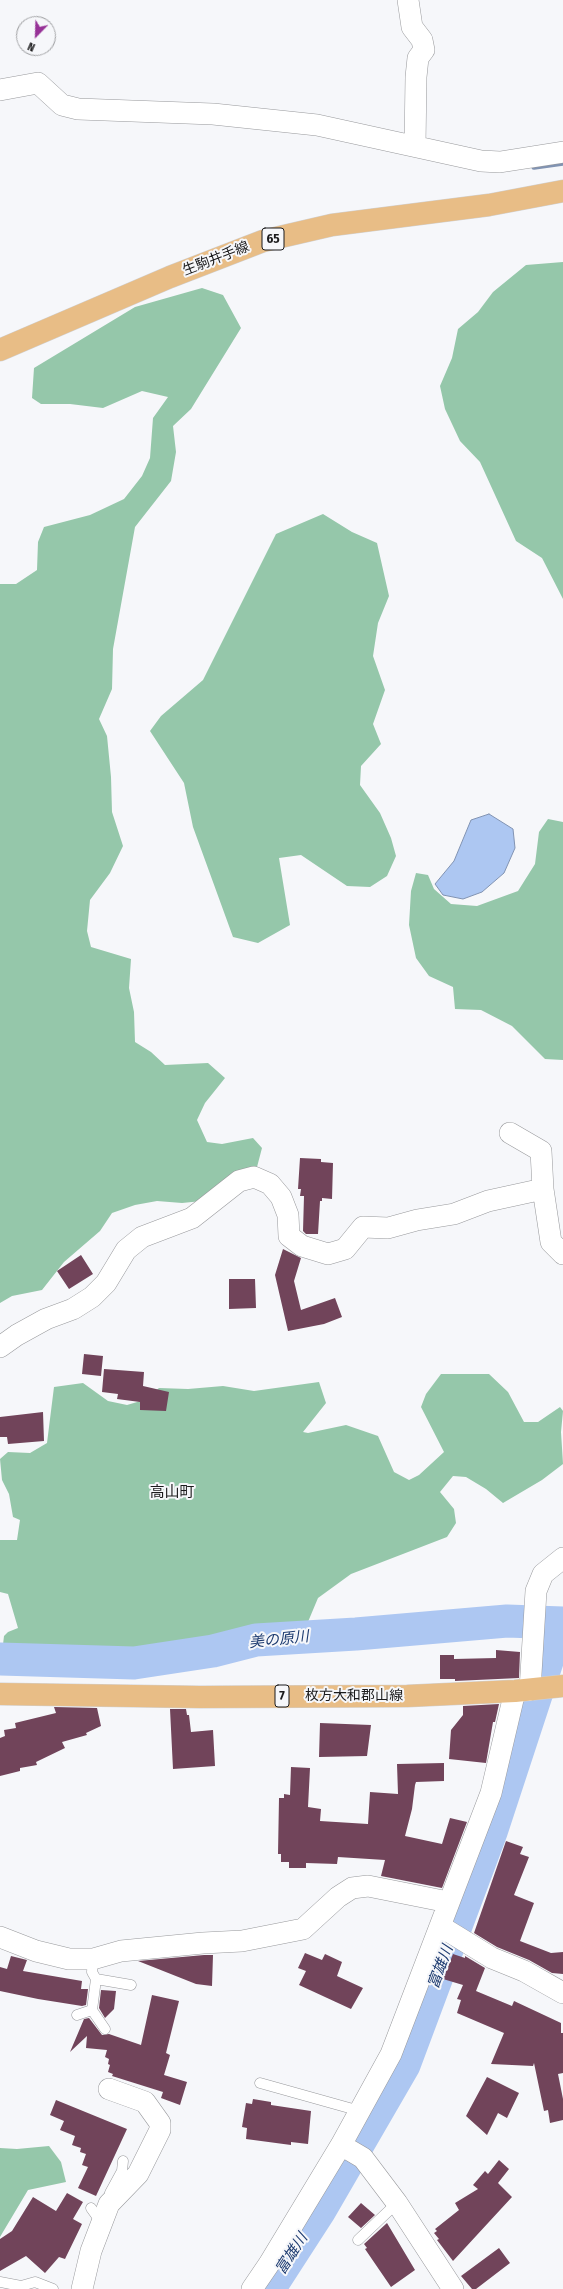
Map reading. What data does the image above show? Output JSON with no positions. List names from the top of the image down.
{
  "streets": {
    "main road": [
      "65",
      "生駒井手線",
      "7",
      "枚方大和郡山線"
    ]
  },
  "districts": ["高山町"],
  "water": ["美の原川", "富雄川"],
  "north": "bottom left"
}
